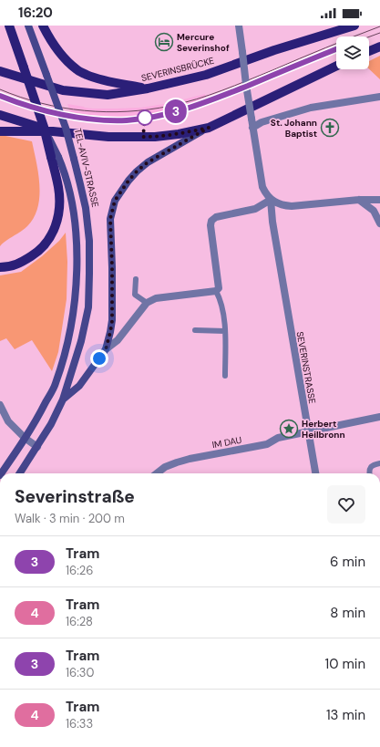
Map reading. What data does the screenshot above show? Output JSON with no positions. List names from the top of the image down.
{
  "streets": {
    "main road": ["SEVERINSBRÜCKE", "TEL-AVIV-STRASSE"],
    "street": ["SEVERINSTRASSE", "IM DAU"]
  },
  "crossings": [
    ["SEVERINSTRASSE", "IM DAU"]
  ],
  "places": {
    "hotel": ["Mercure Severinshof"],
    "church": ["St. Johann Baptist"],
    "place": ["Herbert Heilbronn"]
  },
  "lines": ["tram line 3"],
  "page": {
    "status": "16:20",
    "on_map": "3",
    "heading": ["Severinstraße", "Walk · 3 min · 200 m"],
    "list": [
      {
        "mark": "3",
        "name": "Tram",
        "note": "16:26",
        "value": "6 min"
      },
      {
        "mark": "4",
        "name": "Tram",
        "note": "16:28",
        "value": "8 min"
      },
      {
        "mark": "3",
        "name": "Tram",
        "note": "16:30",
        "value": "10 min"
      },
      {
        "mark": "4",
        "name": "Tram",
        "note": "16:33",
        "value": "13 min"
      }
    ]
  }
}
